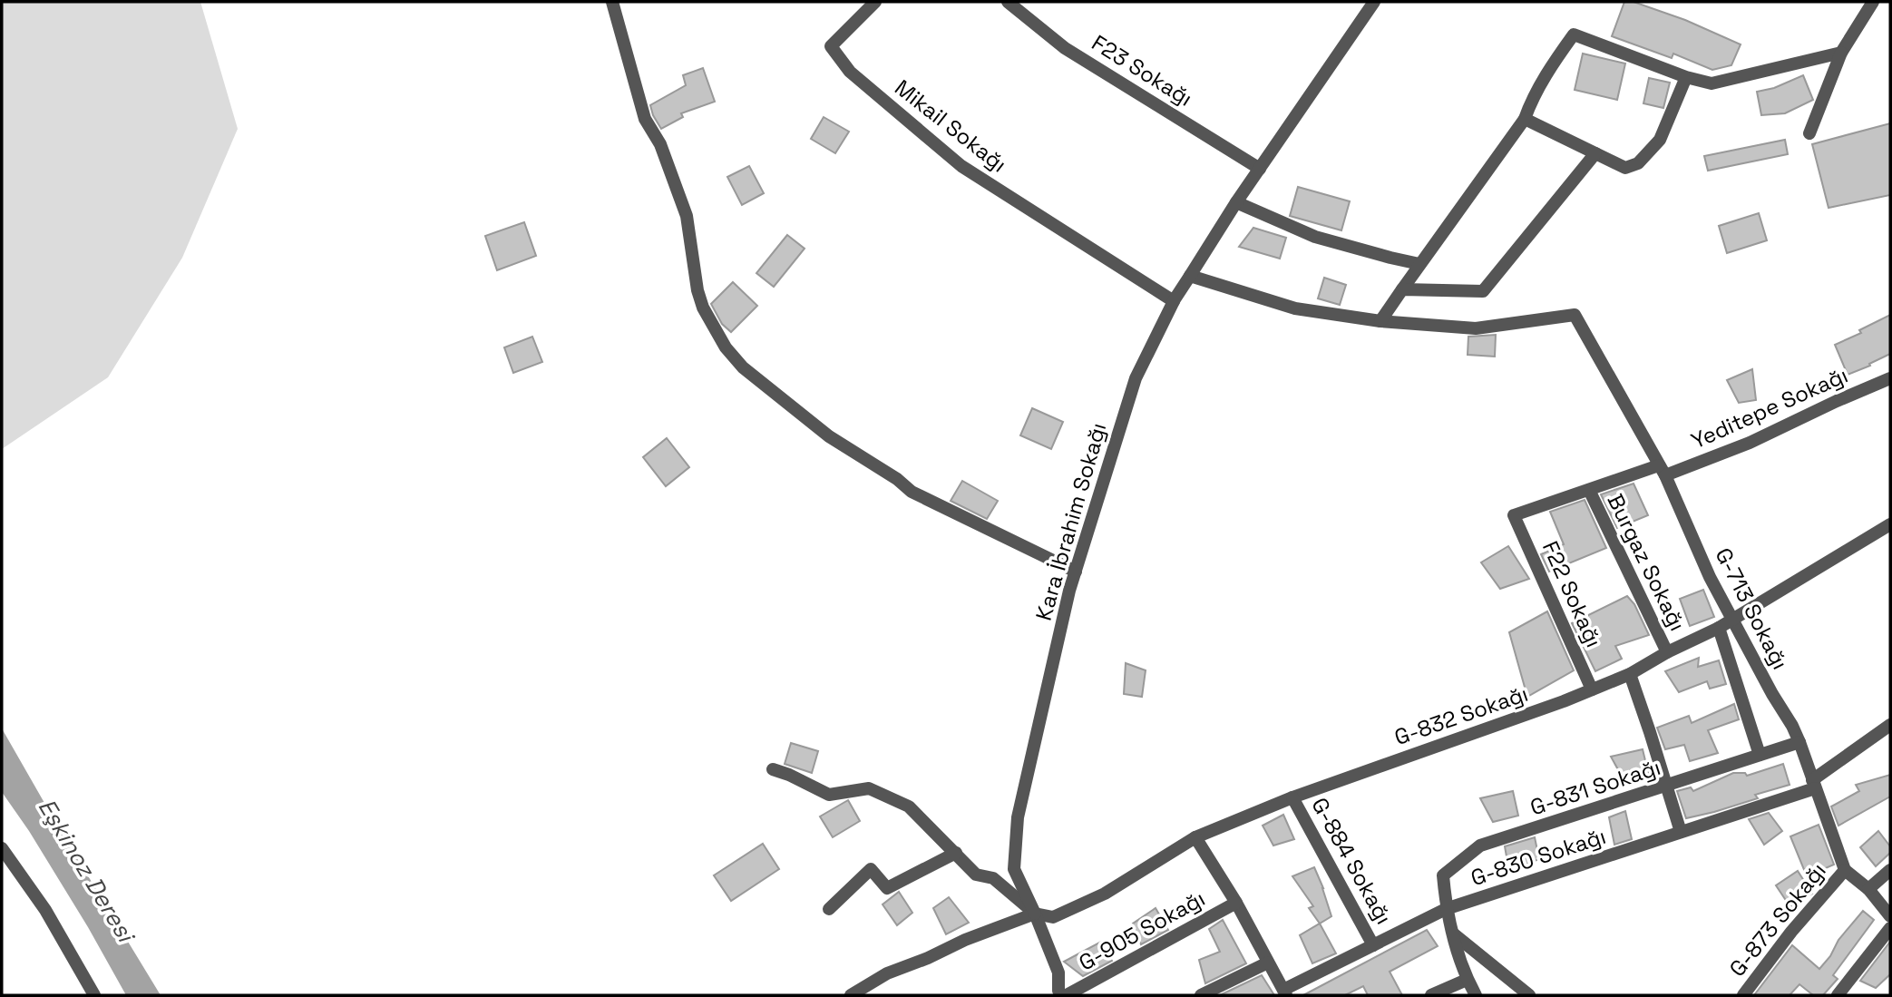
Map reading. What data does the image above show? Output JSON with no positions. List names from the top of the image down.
{
  "streets": {
    "street": [
      "F23 Sokağı",
      "Mikail Sokağı",
      "Yeditepe Sokağı",
      "Kara İbrahim Sokağı",
      "Burgaz Sokağı",
      "F22 Sokağı",
      "G-713 Sokağı",
      "G-832 Sokağı",
      "G-831 Sokağı",
      "G-830 Sokağı",
      "G-884 Sokağı",
      "G-873 Sokağı",
      "G-905 Sokağı"
    ]
  },
  "crossings": [
    ["F23 Sokağı", "Kara İbrahim Sokağı"],
    ["Mikail Sokağı", "Kara İbrahim Sokağı"],
    ["Yeditepe Sokağı", "Burgaz Sokağı"],
    ["Yeditepe Sokağı", "F22 Sokağı"],
    ["Yeditepe Sokağı", "G-713 Sokağı"],
    ["Kara İbrahim Sokağı", "G-832 Sokağı"],
    ["Burgaz Sokağı", "G-832 Sokağı"],
    ["F22 Sokağı", "G-832 Sokağı"],
    ["G-713 Sokağı", "G-832 Sokağı"],
    ["G-713 Sokağı", "G-831 Sokağı"],
    ["G-713 Sokağı", "G-830 Sokağı"],
    ["G-713 Sokağı", "G-873 Sokağı"],
    ["G-832 Sokağı", "G-884 Sokağı"],
    ["G-831 Sokağı", "G-830 Sokağı"],
    ["G-830 Sokağı", "G-884 Sokağı"]
  ],
  "water": ["Eşkinoz Deresi"]
}
